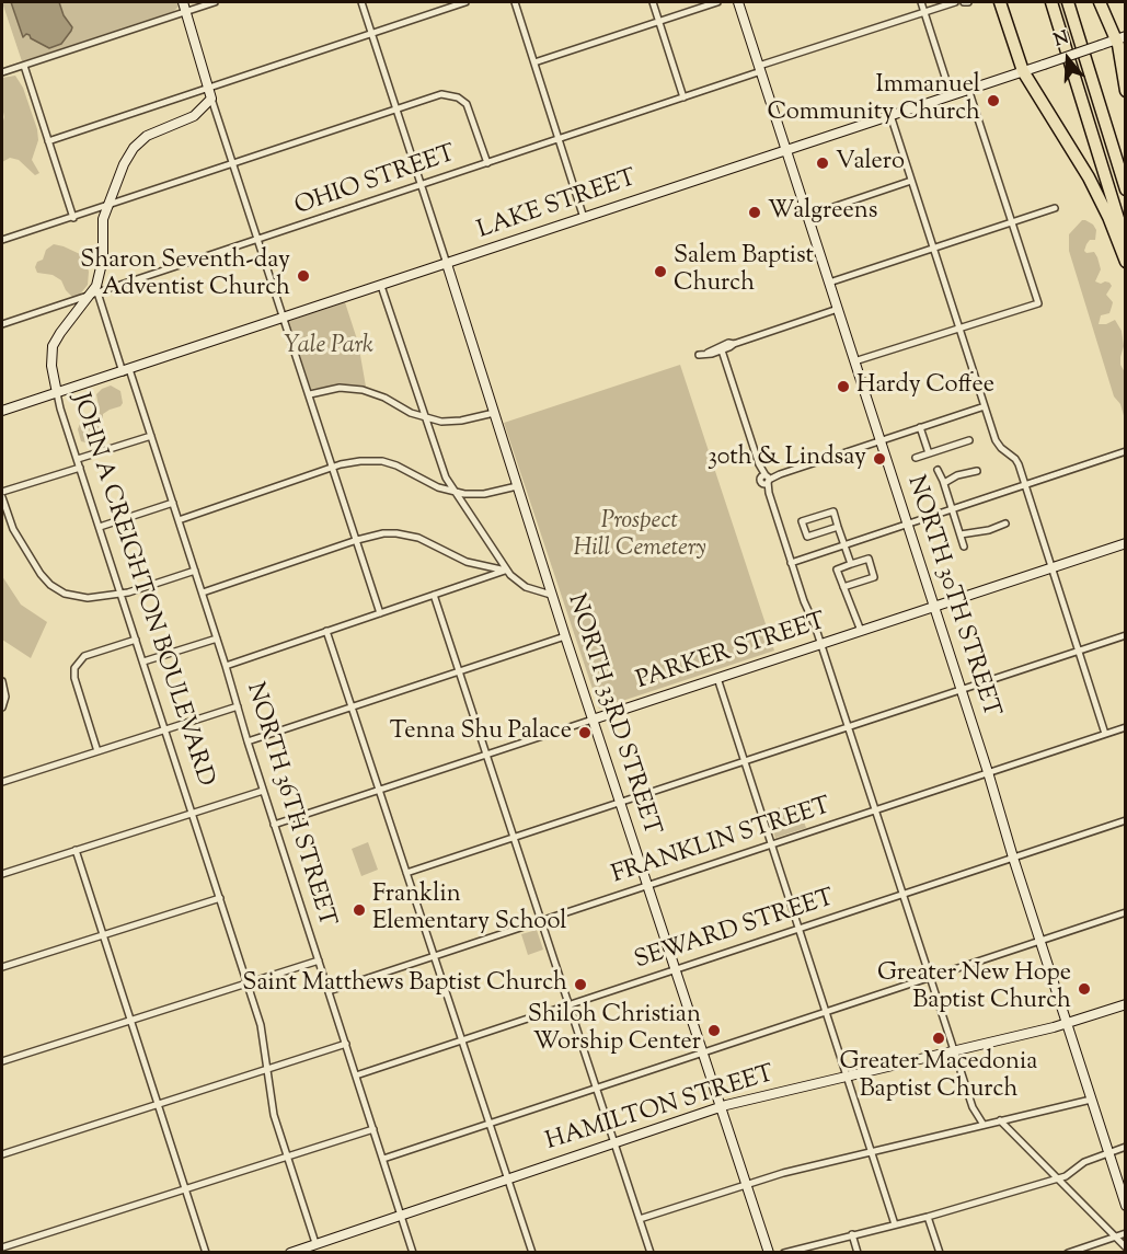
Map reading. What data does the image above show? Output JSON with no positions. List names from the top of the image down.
{
  "streets": {
    "main road": [
      "LAKE STREET",
      "JOHN A CREIGHTON BOULEVARD",
      "NORTH 30TH STREET",
      "PARKER STREET",
      "NORTH 33RD STREET",
      "HAMILTON STREET"
    ],
    "street": [
      "OHIO STREET",
      "NORTH 36TH STREET",
      "FRANKLIN STREET",
      "SEWARD STREET"
    ]
  },
  "crossings": [
    ["OHIO STREET", "JOHN A CREIGHTON BOULEVARD"],
    ["OHIO STREET", "NORTH 30TH STREET"],
    ["OHIO STREET", "NORTH 33RD STREET"],
    ["OHIO STREET", "NORTH 36TH STREET"],
    ["LAKE STREET", "JOHN A CREIGHTON BOULEVARD"],
    ["LAKE STREET", "NORTH 30TH STREET"],
    ["LAKE STREET", "NORTH 33RD STREET"],
    ["LAKE STREET", "NORTH 36TH STREET"],
    ["JOHN A CREIGHTON BOULEVARD", "NORTH 36TH STREET"],
    ["JOHN A CREIGHTON BOULEVARD", "HAMILTON STREET"],
    ["NORTH 30TH STREET", "PARKER STREET"],
    ["NORTH 30TH STREET", "FRANKLIN STREET"],
    ["NORTH 30TH STREET", "SEWARD STREET"],
    ["NORTH 30TH STREET", "HAMILTON STREET"],
    ["PARKER STREET", "NORTH 33RD STREET"],
    ["PARKER STREET", "NORTH 36TH STREET"],
    ["NORTH 33RD STREET", "FRANKLIN STREET"],
    ["NORTH 33RD STREET", "SEWARD STREET"],
    ["NORTH 33RD STREET", "HAMILTON STREET"],
    ["NORTH 36TH STREET", "FRANKLIN STREET"],
    ["NORTH 36TH STREET", "SEWARD STREET"],
    ["NORTH 36TH STREET", "HAMILTON STREET"]
  ],
  "parks": ["Yale Park", "Prospect Hill Cemetery"],
  "places": [
    "Immanuel Community Church",
    "Valero",
    "Walgreens",
    "Salem Baptist Church",
    "Sharon Seventh-day Adventist Church",
    "Hardy Coffee",
    "30th & Lindsay",
    "Tenna Shu Palace",
    "Franklin Elementary School",
    "Saint Matthews Baptist Church",
    "Greater New Hope Baptist Church",
    "Shiloh Christian Worship Center",
    "Greater Macedonia Baptist Church"
  ],
  "north": "top"
}
